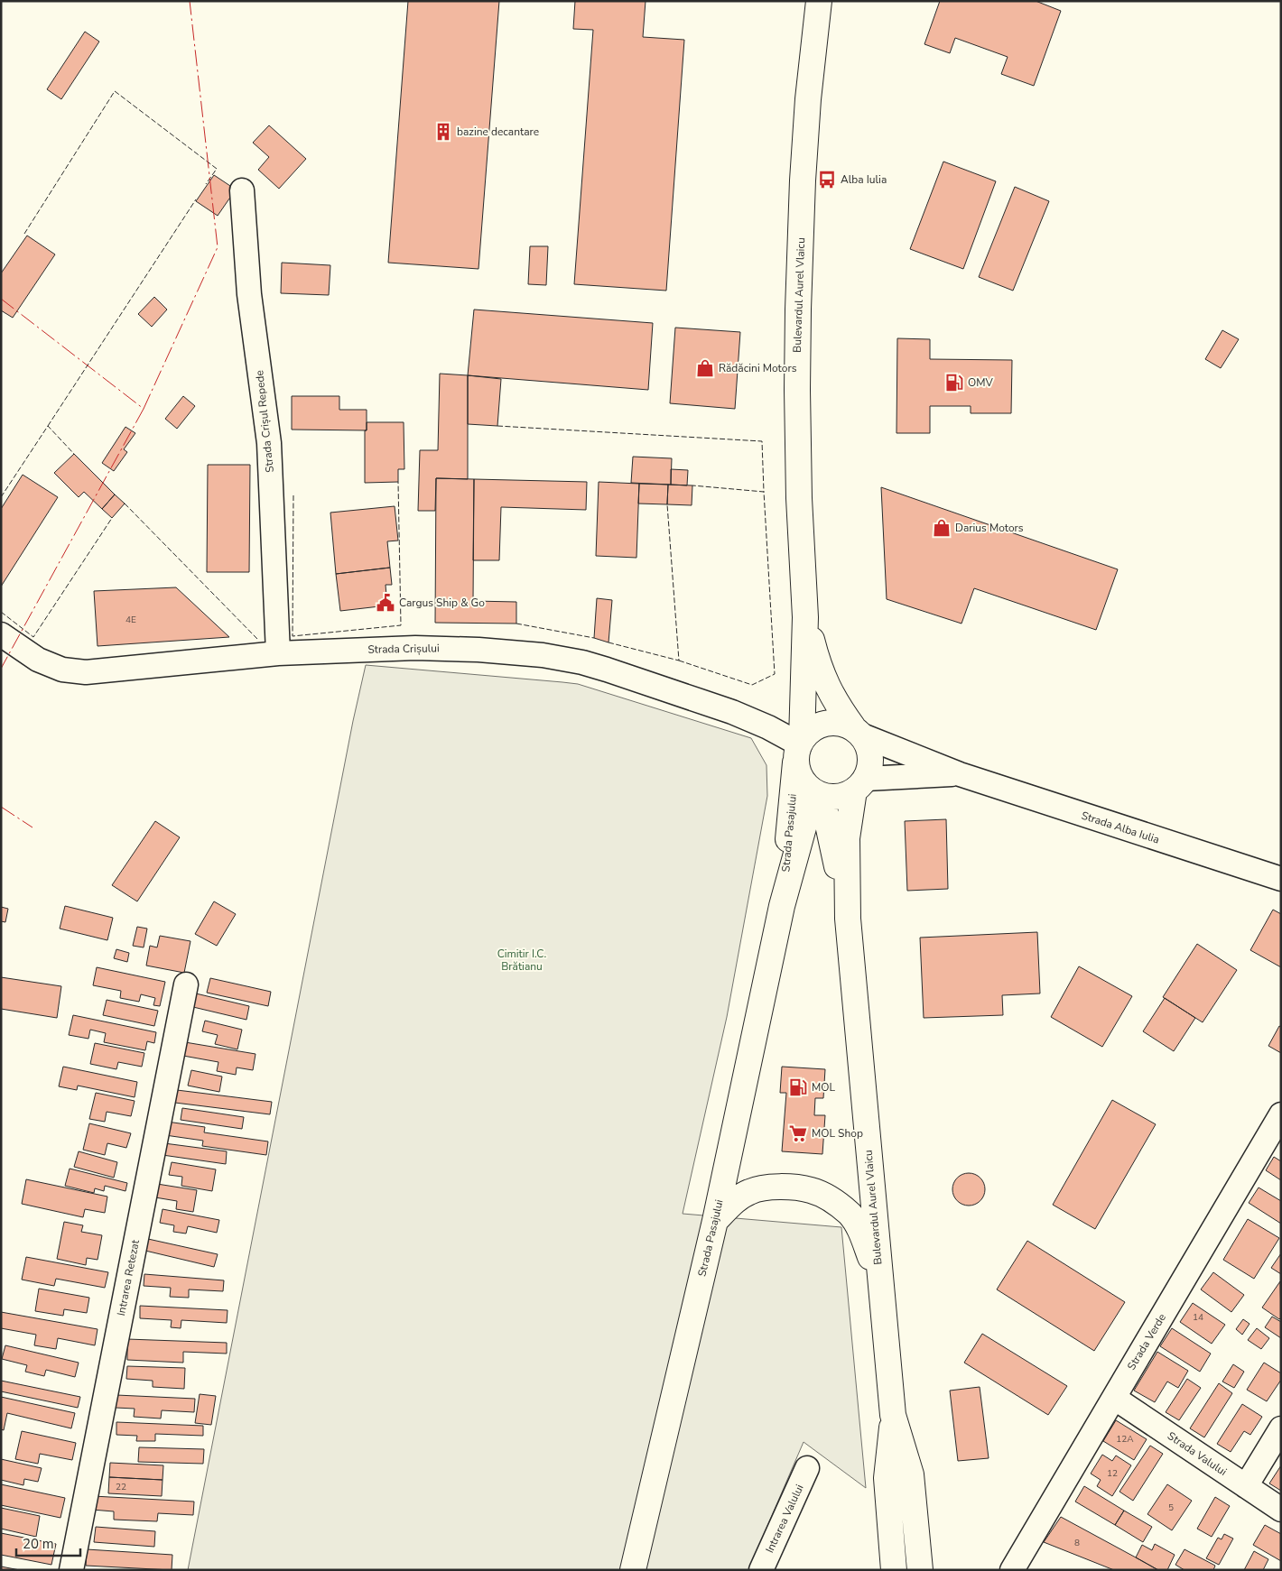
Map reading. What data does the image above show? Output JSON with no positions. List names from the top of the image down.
{
  "streets": {
    "main road": ["Bulevardul Aurel Vlaicu", "Strada Pasajului"],
    "street": [
      "Strada Crișul Repede",
      "Strada Crișului",
      "Strada Alba Iulia",
      "Intrarea Retezat",
      "Strada Verde",
      "Strada Valului",
      "Intrarea Valului"
    ]
  },
  "crossings": [
    ["Bulevardul Aurel Vlaicu", "Strada Crișului"],
    ["Bulevardul Aurel Vlaicu", "Strada Alba Iulia"],
    ["Bulevardul Aurel Vlaicu", "Strada Pasajului"],
    ["Strada Crișul Repede", "Strada Crișului"],
    ["Strada Crișului", "Strada Alba Iulia"],
    ["Strada Crișului", "Strada Pasajului"],
    ["Strada Alba Iulia", "Strada Pasajului"],
    ["Strada Verde", "Strada Valului"]
  ],
  "parks": ["Cimitir I.C. Brătianu"],
  "places": {
    "building": ["bazine decantare"],
    "bus stop": ["Alba Iulia"],
    "shop": ["Rădăcini Motors", "Darius Motors"],
    "fuel station": ["OMV", "MOL"],
    "public building": ["Cargus Ship & Go"],
    "supermarket": ["MOL Shop"]
  },
  "house_numbers": [
    "4E",
    "14",
    "12A",
    "12",
    "22",
    "5",
    "8"
  ],
  "scale_bar": "20 m"
}
